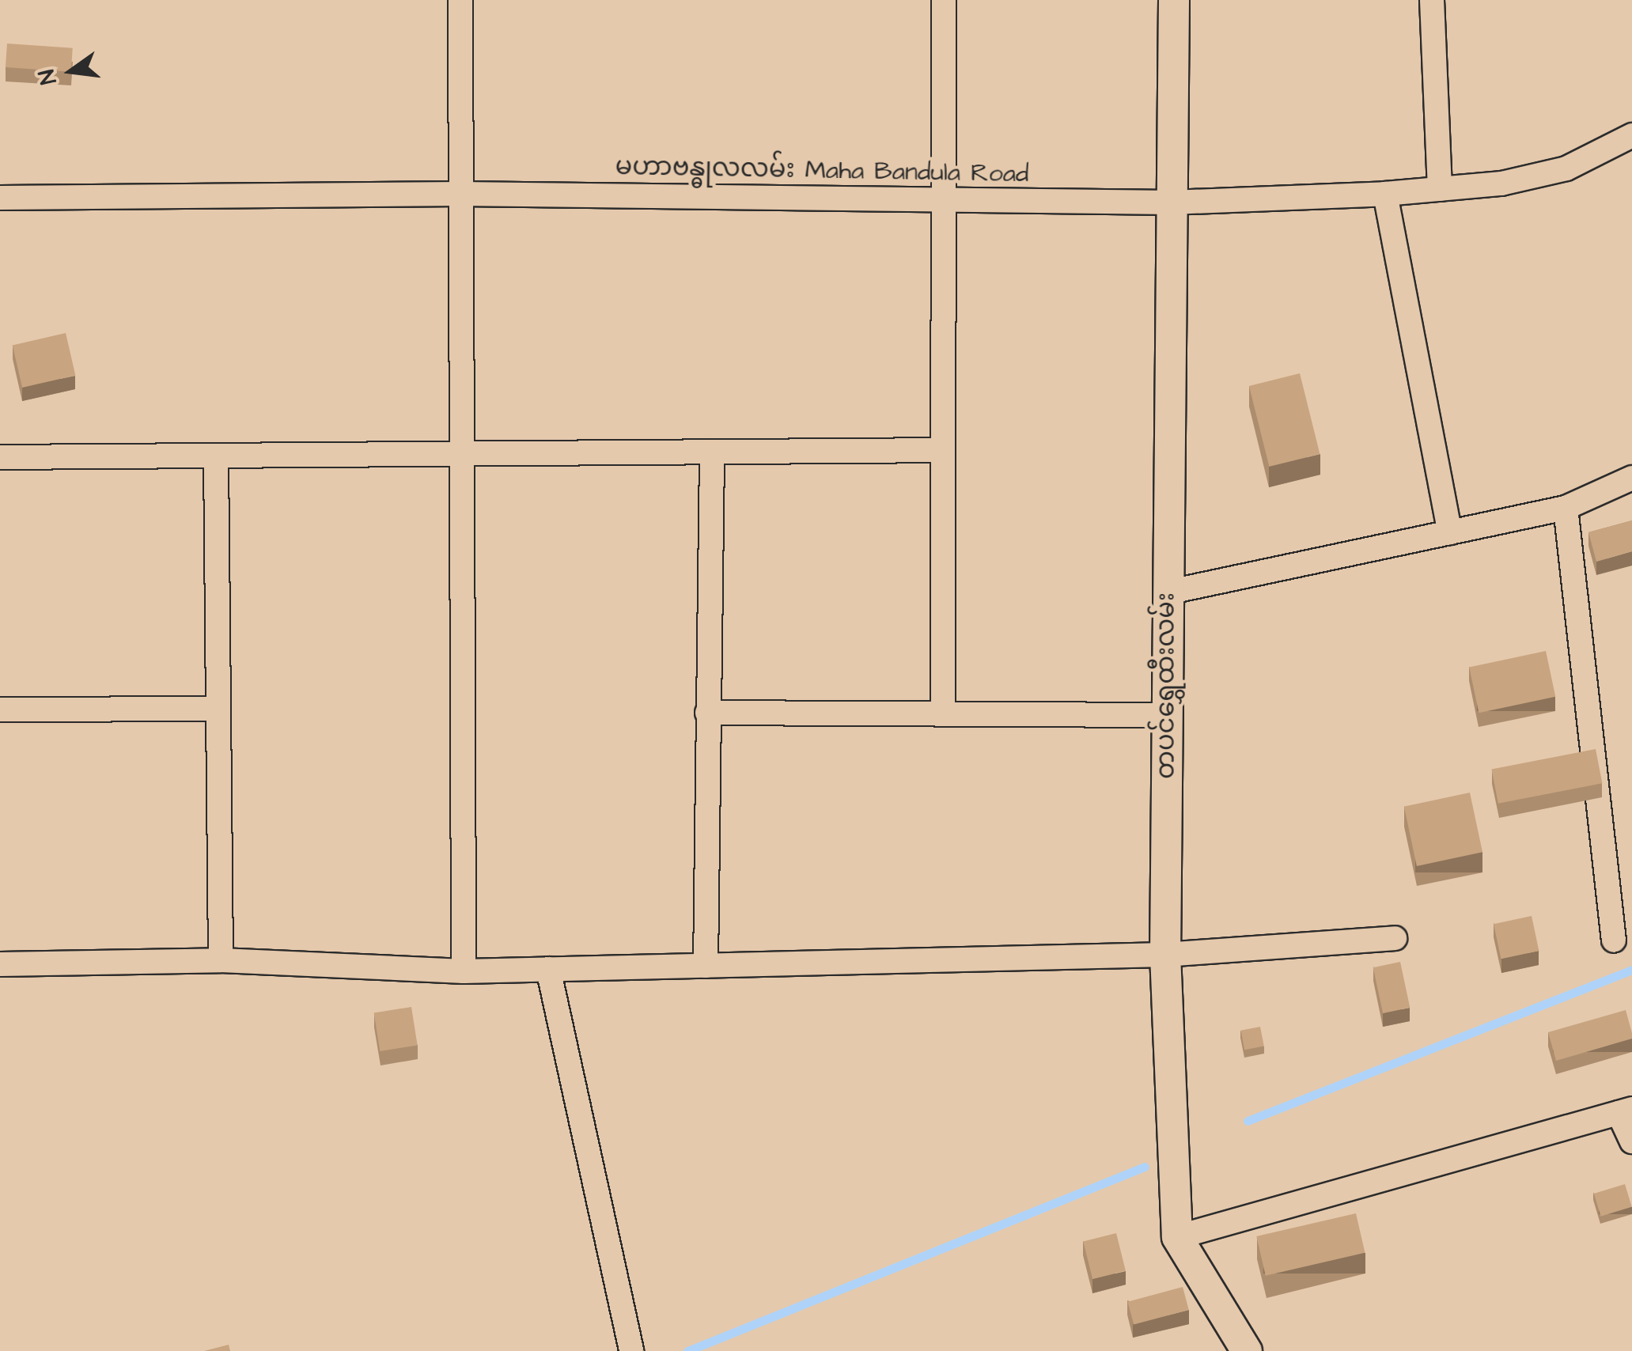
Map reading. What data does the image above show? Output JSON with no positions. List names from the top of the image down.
{
  "streets": {
    "street": ["မဟာဗန္ဓုလလမ်း Maha Bandula Road", "တပင်ရွှေထီးလမ်း"]
  },
  "crossings": [
    ["မဟာဗန္ဓုလလမ်း Maha Bandula Road", "တပင်ရွှေထီးလမ်း"]
  ],
  "north": "left"
}
